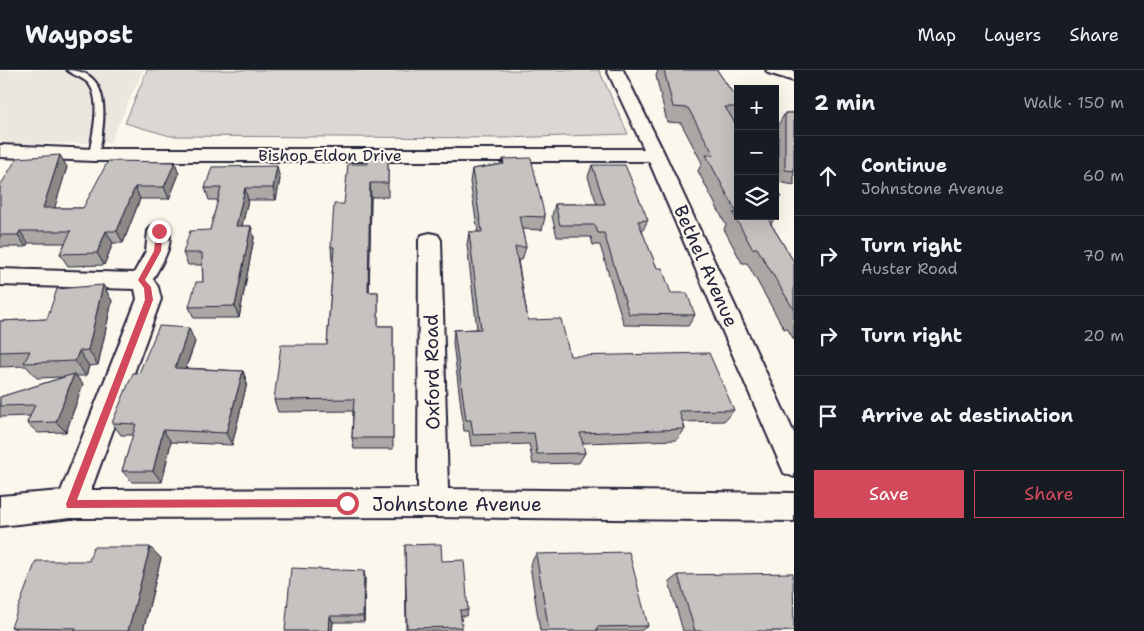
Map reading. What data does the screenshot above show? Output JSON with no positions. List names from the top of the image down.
{
  "streets": {
    "street": [
      "Bishop Eldon Drive",
      "Bethel Avenue",
      "Oxford Road",
      "Johnstone Avenue"
    ]
  },
  "crossings": [
    ["Bishop Eldon Drive", "Bethel Avenue"],
    ["Oxford Road", "Johnstone Avenue"]
  ],
  "page": {
    "header": "Waypost",
    "nav": ["Map", "Layers", "Share"],
    "heading": ["2 min", "Walk · 150 m"],
    "map_buttons": ["+", "−"],
    "list": [
      ["Continue", "Johnstone Avenue", "60 m"],
      ["Turn right", "Auster Road", "70 m"],
      ["Turn right", "20 m"],
      "Arrive at destination"
    ],
    "buttons": ["Save", "Share"]
  }
}
